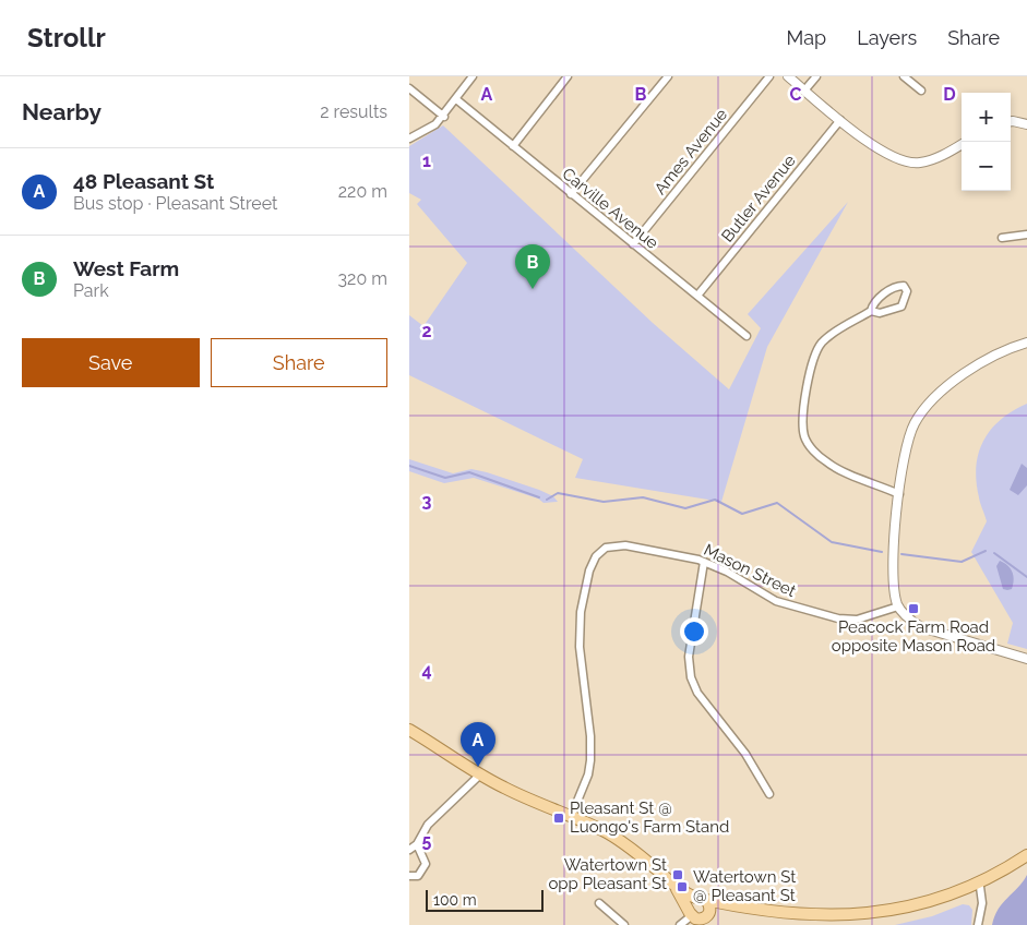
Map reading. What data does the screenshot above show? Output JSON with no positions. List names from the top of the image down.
{
  "streets": {
    "street": [
      "Ames Avenue",
      "Butler Avenue",
      "Carville Avenue",
      "Mason Street"
    ]
  },
  "crossings": [
    ["Ames Avenue", "Carville Avenue"],
    ["Butler Avenue", "Carville Avenue"]
  ],
  "places": {
    "transit": [
      "Peacock Farm Road opposite Mason Road",
      "Pleasant St @ Luongo's Farm Stand",
      "Watertown St opp Pleasant St",
      "Watertown St @ Pleasant St"
    ]
  },
  "scale_bar": "100 m",
  "page": {
    "header": "Strollr",
    "nav": ["Map", "Layers", "Share"],
    "heading": ["Nearby", "2 results"],
    "map_buttons": ["+", "−"],
    "list": [
      {
        "mark": "A",
        "name": "48 Pleasant St",
        "note": "Bus stop · Pleasant Street",
        "value": "220 m"
      },
      {
        "mark": "B",
        "name": "West Farm",
        "note": "Park",
        "value": "320 m"
      }
    ],
    "pins": ["B", "A"],
    "buttons": ["Save", "Share"],
    "scale": "100 m"
  },
  "grid": {
    "columns": [
      "A",
      "B",
      "C",
      "D"
    ],
    "rows": [
      "1",
      "2",
      "3",
      "4",
      "5"
    ]
  }
}
